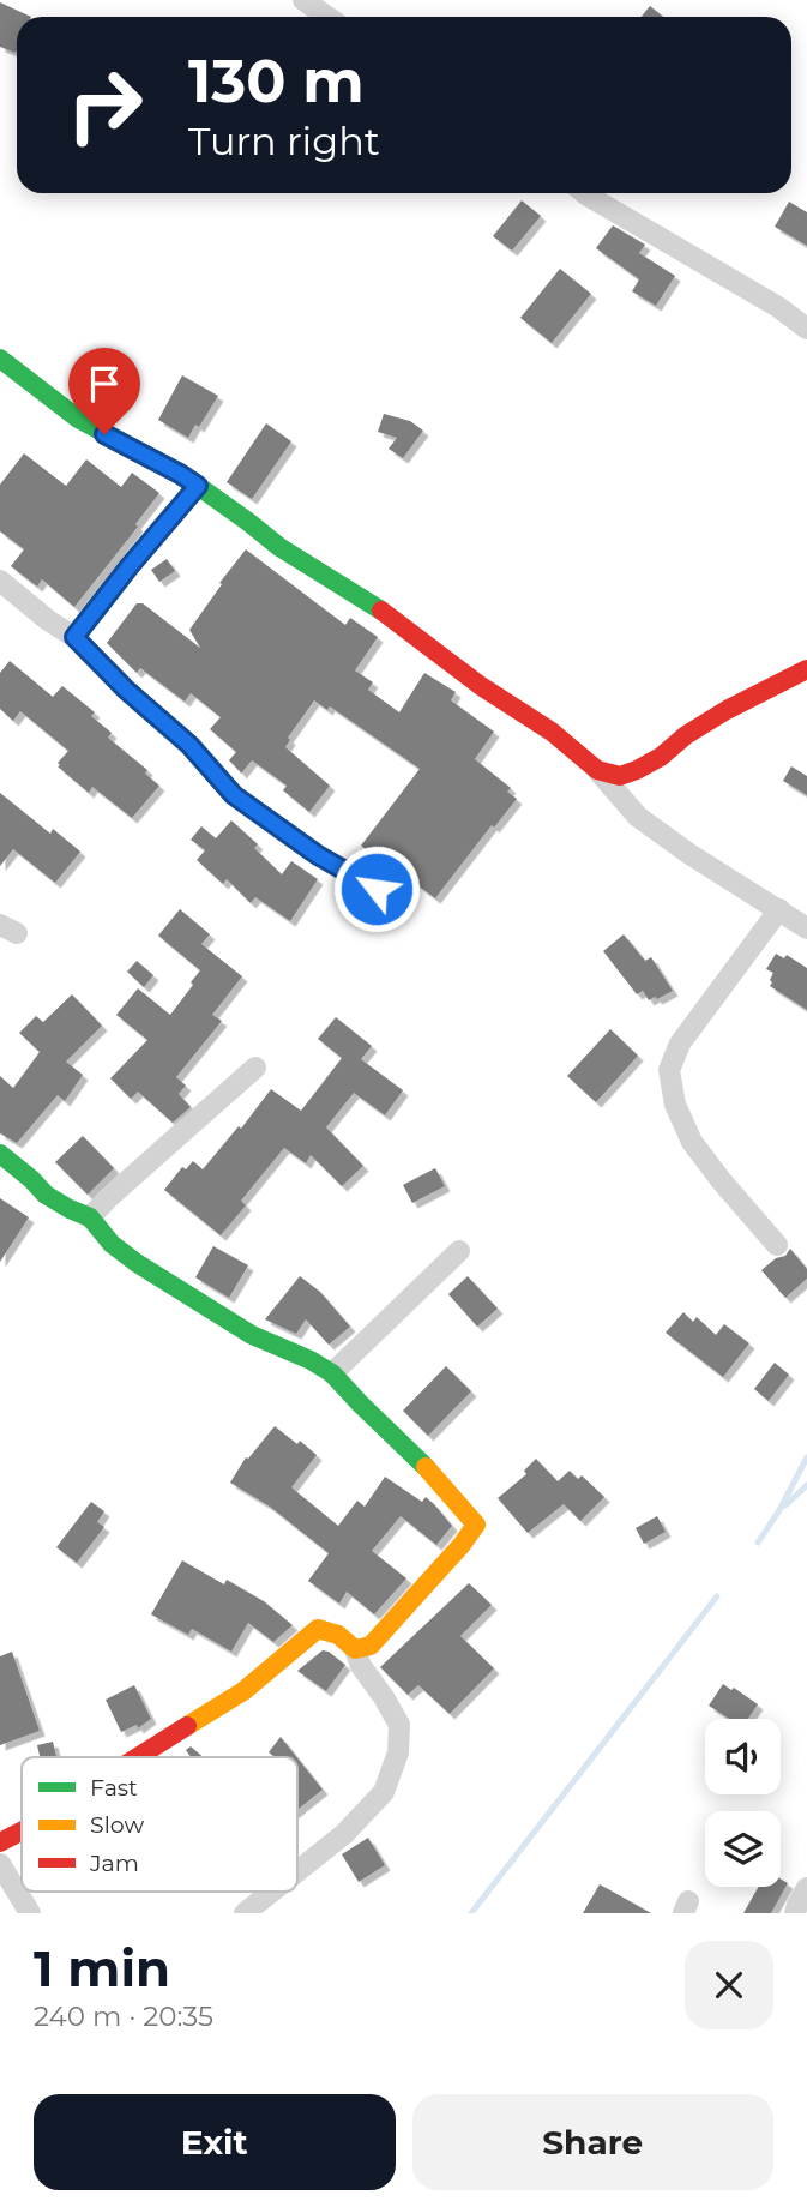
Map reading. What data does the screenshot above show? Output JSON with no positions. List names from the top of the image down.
{
  "legend": ["Fast", "Slow", "Jam"],
  "page": {
    "turn": ["130 m", "Turn right"],
    "heading": ["1 min", "240 m · 20:35"],
    "buttons": ["Exit", "Share"]
  }
}
